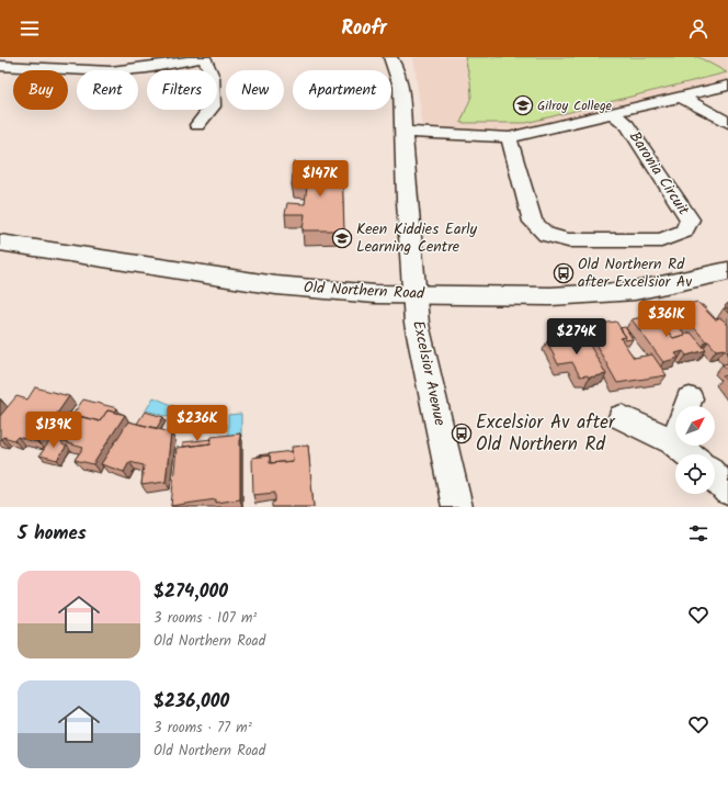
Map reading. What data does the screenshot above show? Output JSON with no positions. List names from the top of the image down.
{
  "streets": {
    "main road": ["Old Northern Road"],
    "street": ["Baronia Circuit", "Excelsior Avenue"]
  },
  "crossings": [
    ["Old Northern Road", "Excelsior Avenue"]
  ],
  "places": {
    "school or university": ["Gilroy College", "Keen Kiddies Early Learning Centre"],
    "bus stop": ["Old Northern Rd after Excelsior Av", "Excelsior Av after Old Northern Rd"]
  },
  "north": "top right",
  "page": {
    "header": "Roofr",
    "chip": [
      "Buy",
      "Rent",
      "Filters",
      "New",
      "Apartment"
    ],
    "price": [
      "$147K",
      "$361K",
      "$274K",
      "$236K",
      "$139K"
    ],
    "heading": "5 homes",
    "list": [
      {
        "name": "$274,000",
        "note": "3 rooms · 107 m² · Old Northern Road"
      },
      {
        "name": "$236,000",
        "note": "3 rooms · 77 m² · Old Northern Road"
      }
    ]
  }
}
